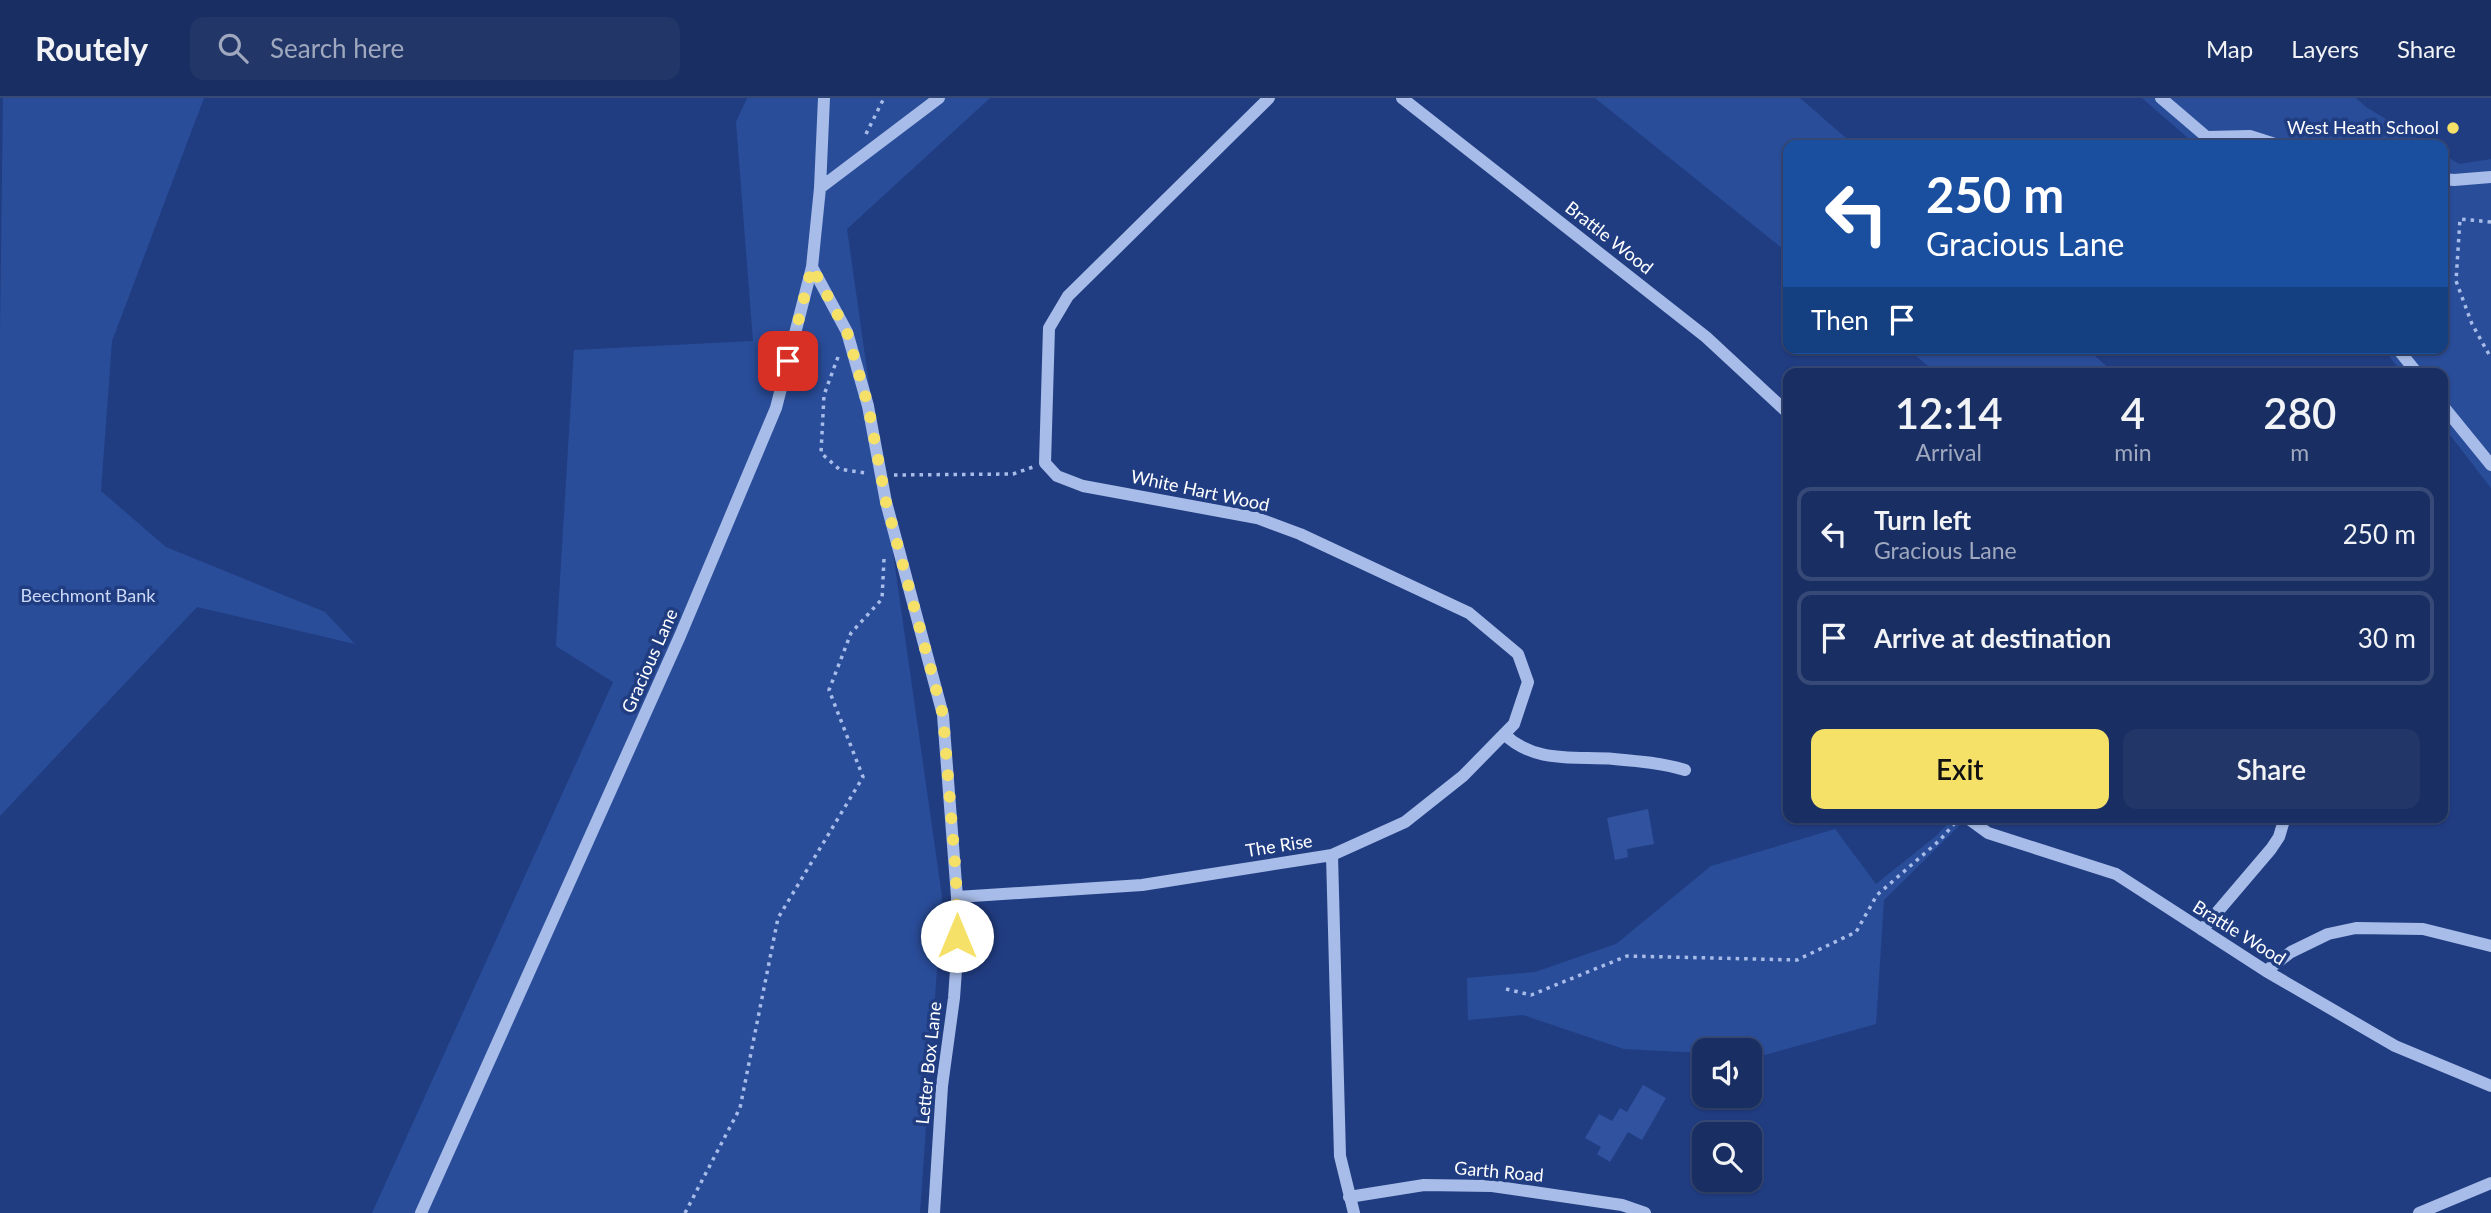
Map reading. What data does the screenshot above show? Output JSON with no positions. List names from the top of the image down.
{
  "streets": {
    "street": [
      "Brattle Wood",
      "White Hart Wood",
      "Gracious Lane",
      "The Rise",
      "Letter Box Lane",
      "Garth Road"
    ]
  },
  "crossings": [
    ["White Hart Wood", "The Rise"],
    ["Gracious Lane", "Letter Box Lane"],
    ["The Rise", "Letter Box Lane"],
    ["The Rise", "Garth Road"]
  ],
  "parks": ["Beechmont Bank"],
  "places": ["West Heath School"],
  "page": {
    "header": "Routely",
    "search": "Search here",
    "nav": ["Map", "Layers", "Share"],
    "turn": ["250 m", "Gracious Lane"],
    "then": "Then",
    "eta": [
      "12:14",
      "Arrival",
      "4",
      "min",
      "280",
      "m"
    ],
    "list": [
      {
        "name": "Turn left",
        "note": "Gracious Lane",
        "value": "250 m"
      },
      {
        "name": "Arrive at destination",
        "value": "30 m"
      }
    ],
    "buttons": ["Exit", "Share"]
  }
}
